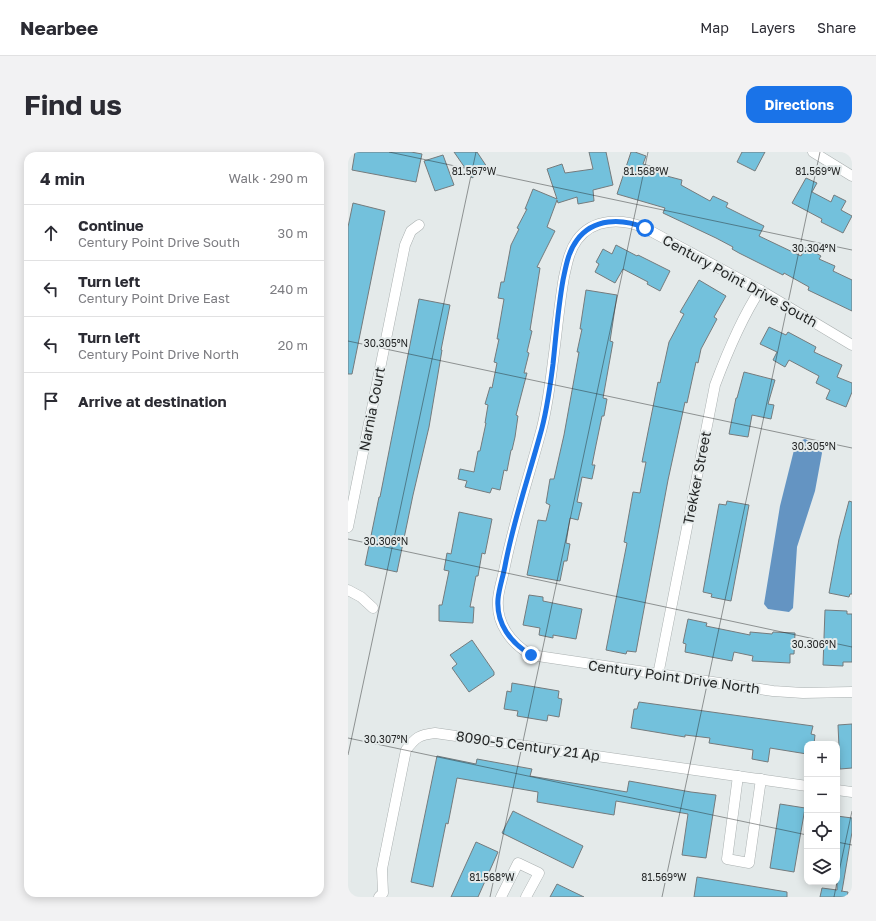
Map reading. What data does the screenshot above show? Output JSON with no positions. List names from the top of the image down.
{
  "streets": {
    "street": [
      "Century Point Drive South",
      "Narnia Court",
      "Trekker Street",
      "Century Point Drive North",
      "8090-5 Century 21 Ap"
    ]
  },
  "crossings": [
    ["Century Point Drive South", "Trekker Street"],
    ["Century Point Drive South", "Century Point Drive North"],
    ["Trekker Street", "Century Point Drive North"]
  ],
  "page": {
    "header": "Nearbee",
    "nav": ["Map", "Layers", "Share"],
    "buttons": "Directions",
    "title": "Find us",
    "heading": ["4 min", "Walk · 290 m"],
    "list": [
      ["Continue", "Century Point Drive South", "30 m"],
      ["Turn left", "Century Point Drive East", "240 m"],
      ["Turn left", "Century Point Drive North", "20 m"],
      "Arrive at destination"
    ],
    "map_buttons": ["+", "−"]
  },
  "coordinates": [
    "81.567°W",
    "81.568°W",
    "81.569°W",
    "30.304°N",
    "30.305°N",
    "30.306°N",
    "30.307°N"
  ]
}
